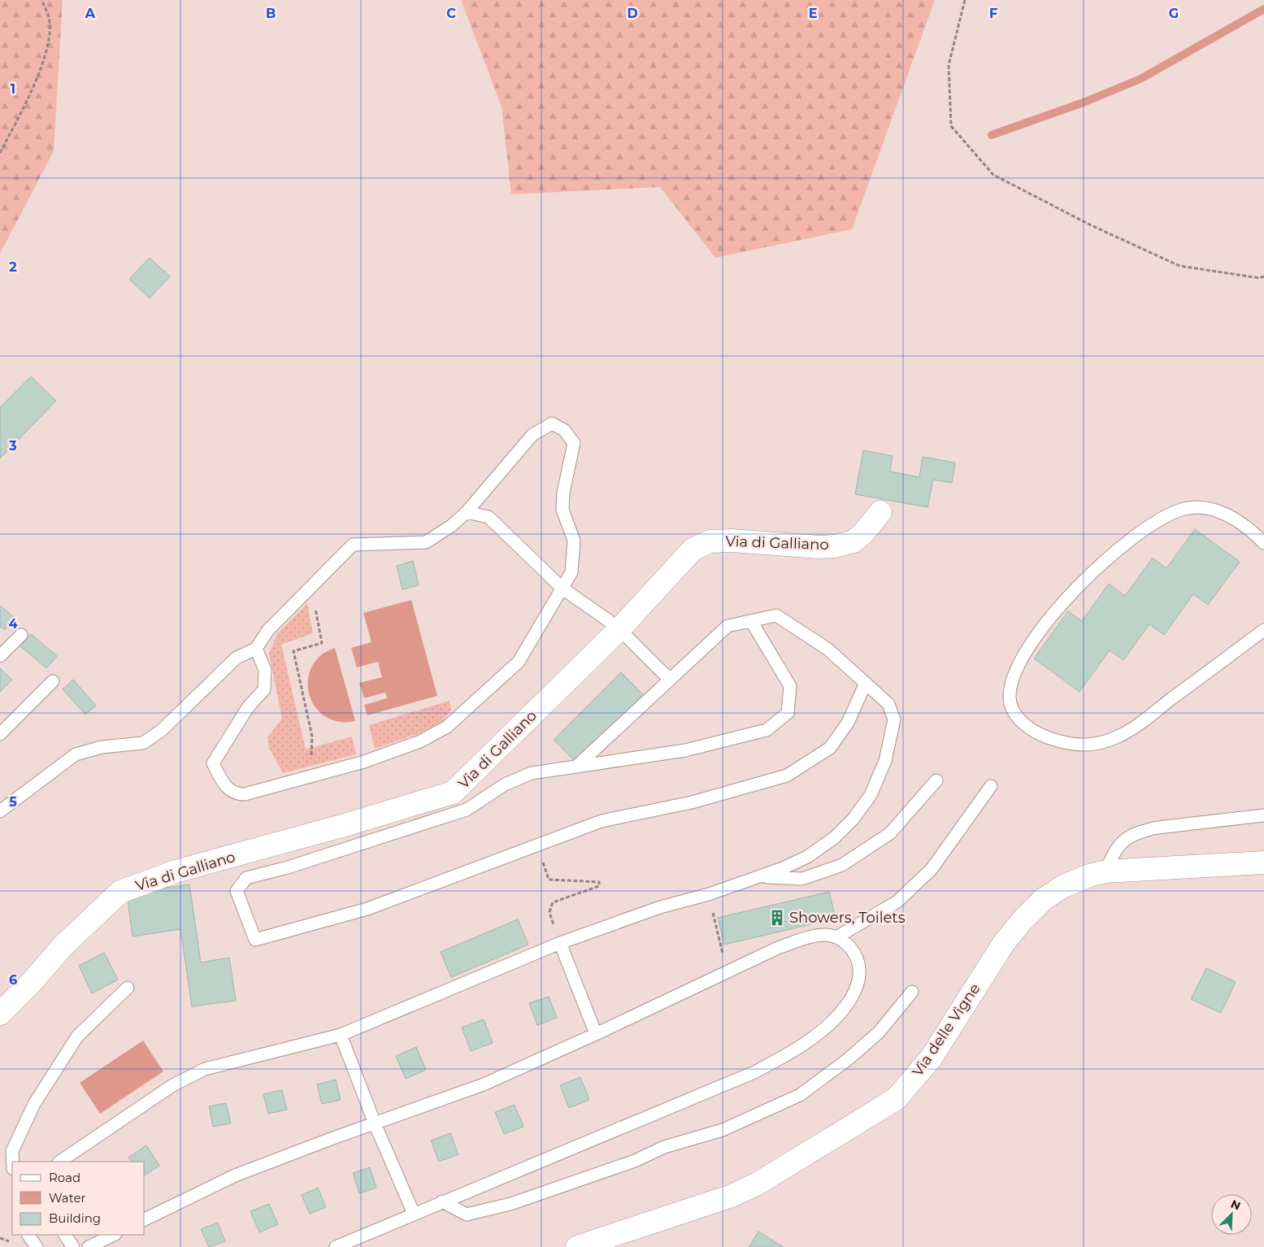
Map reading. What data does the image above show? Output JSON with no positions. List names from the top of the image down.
{
  "streets": {
    "street": ["Via di Galliano", "Via delle Vigne"]
  },
  "places": {
    "building": ["Showers, Toilets"]
  },
  "legend": ["Road", "Water", "Building"],
  "north": "top right",
  "grid": {
    "columns": [
      "A",
      "B",
      "C",
      "D",
      "E",
      "F",
      "G"
    ],
    "rows": [
      "1",
      "2",
      "3",
      "4",
      "5",
      "6"
    ]
  }
}
